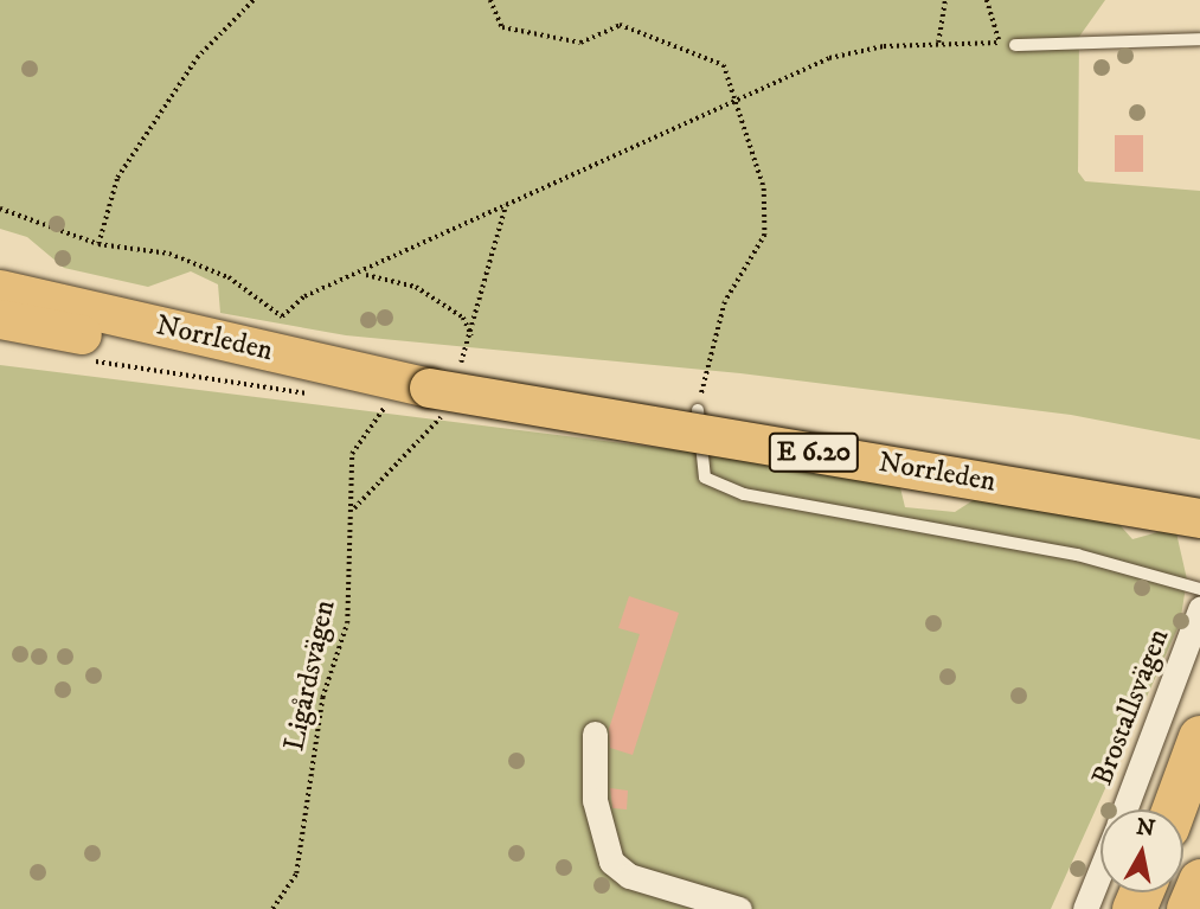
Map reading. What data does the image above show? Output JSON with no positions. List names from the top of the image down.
{
  "streets": {
    "highway": ["Norrleden", "E 6.20"],
    "street": ["Brostallsvägen"],
    "path": ["Ligårdsvägen"]
  },
  "north": "top"
}
